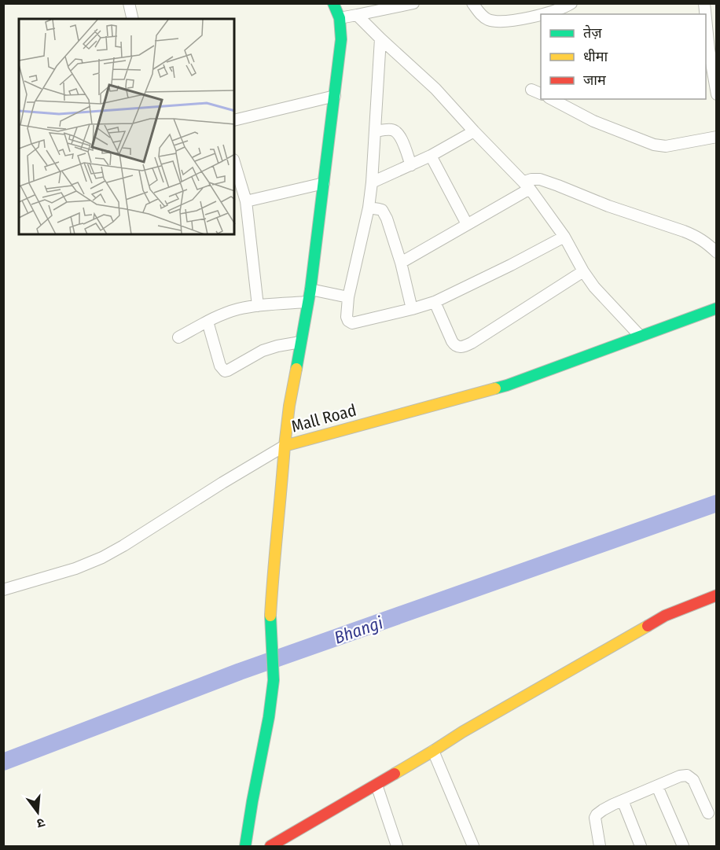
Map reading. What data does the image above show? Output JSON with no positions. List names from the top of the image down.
{
  "streets": {
    "main road": ["Mall Road"]
  },
  "water": ["Bhangi"],
  "legend": ["तेज़", "धीमा", "जाम"],
  "north": "bottom"
}
